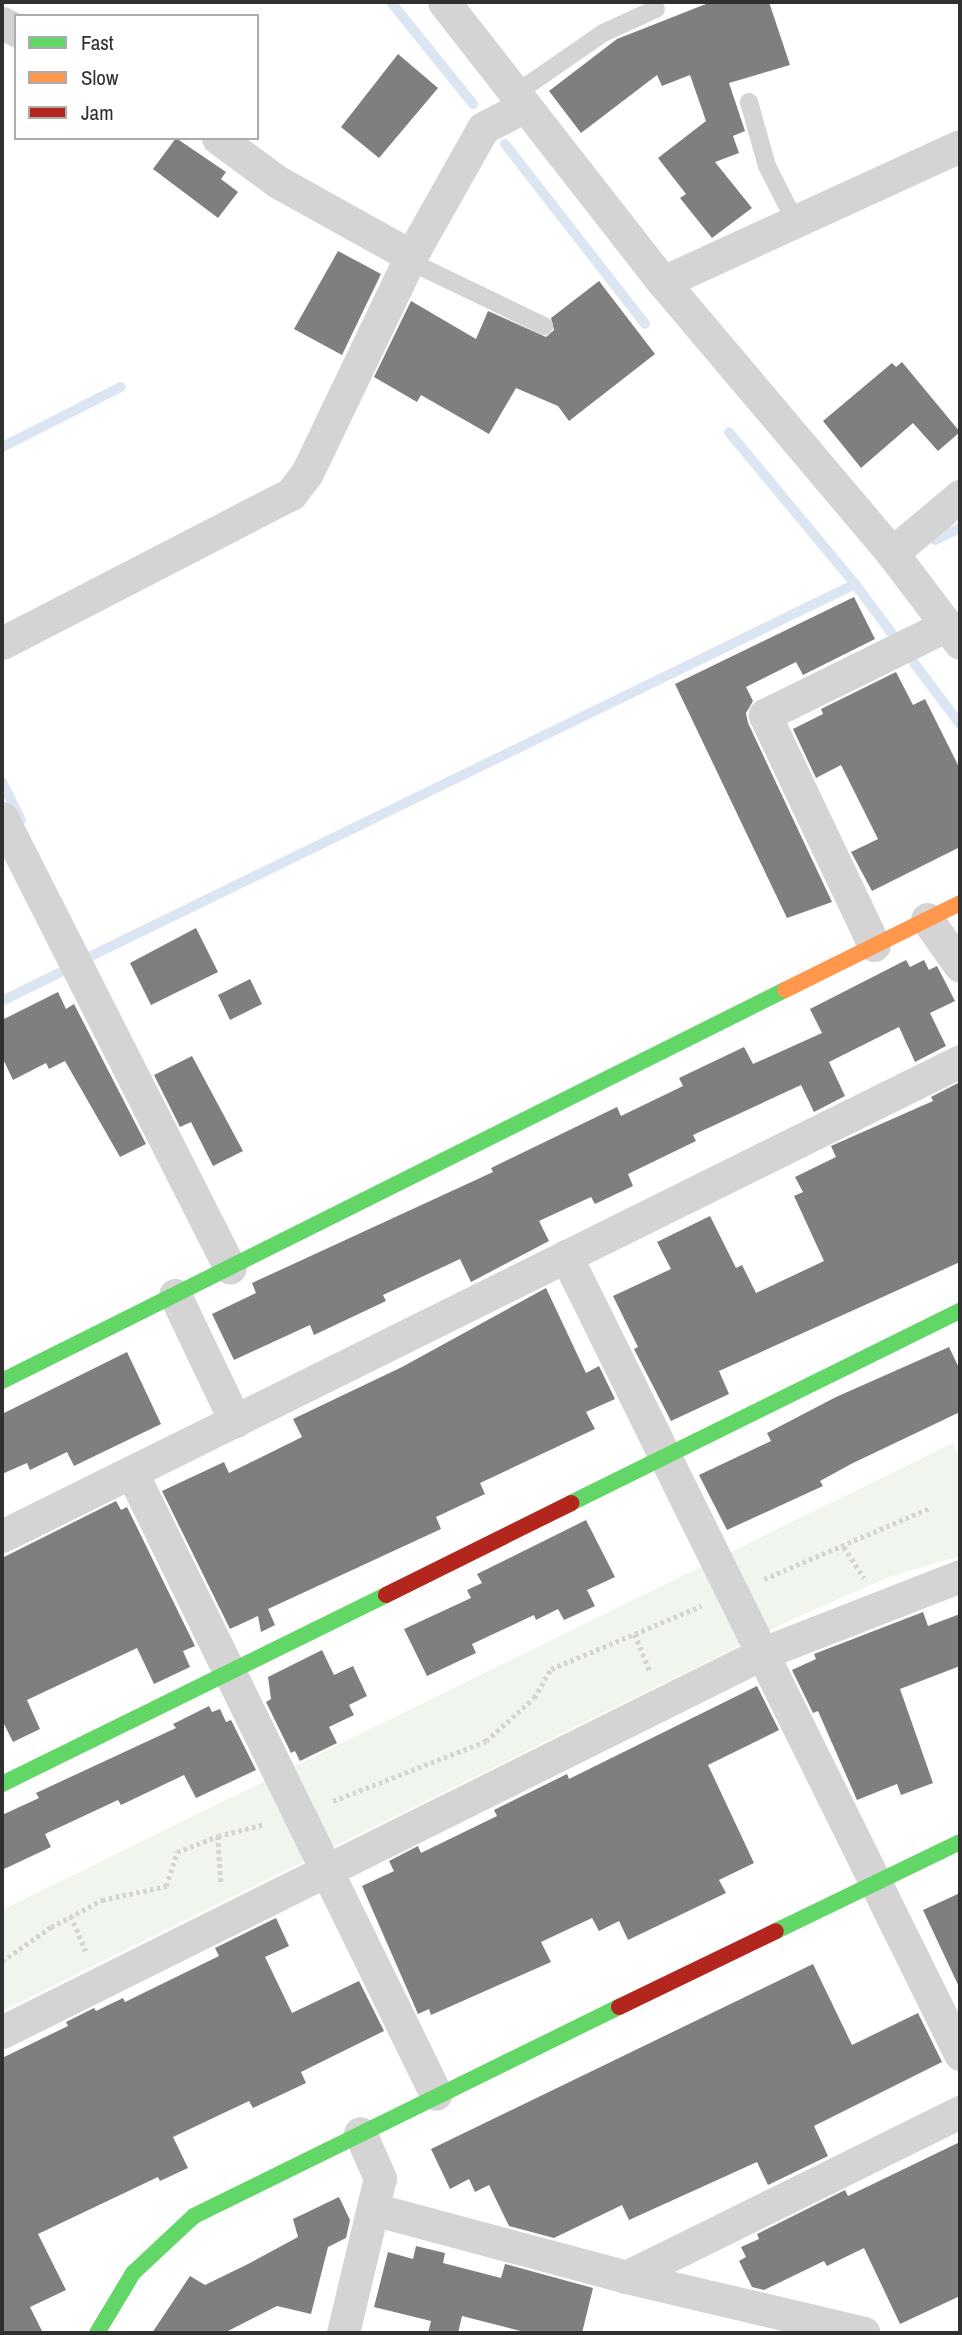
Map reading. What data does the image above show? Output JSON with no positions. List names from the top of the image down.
{
  "legend": ["Fast", "Slow", "Jam"]
}
